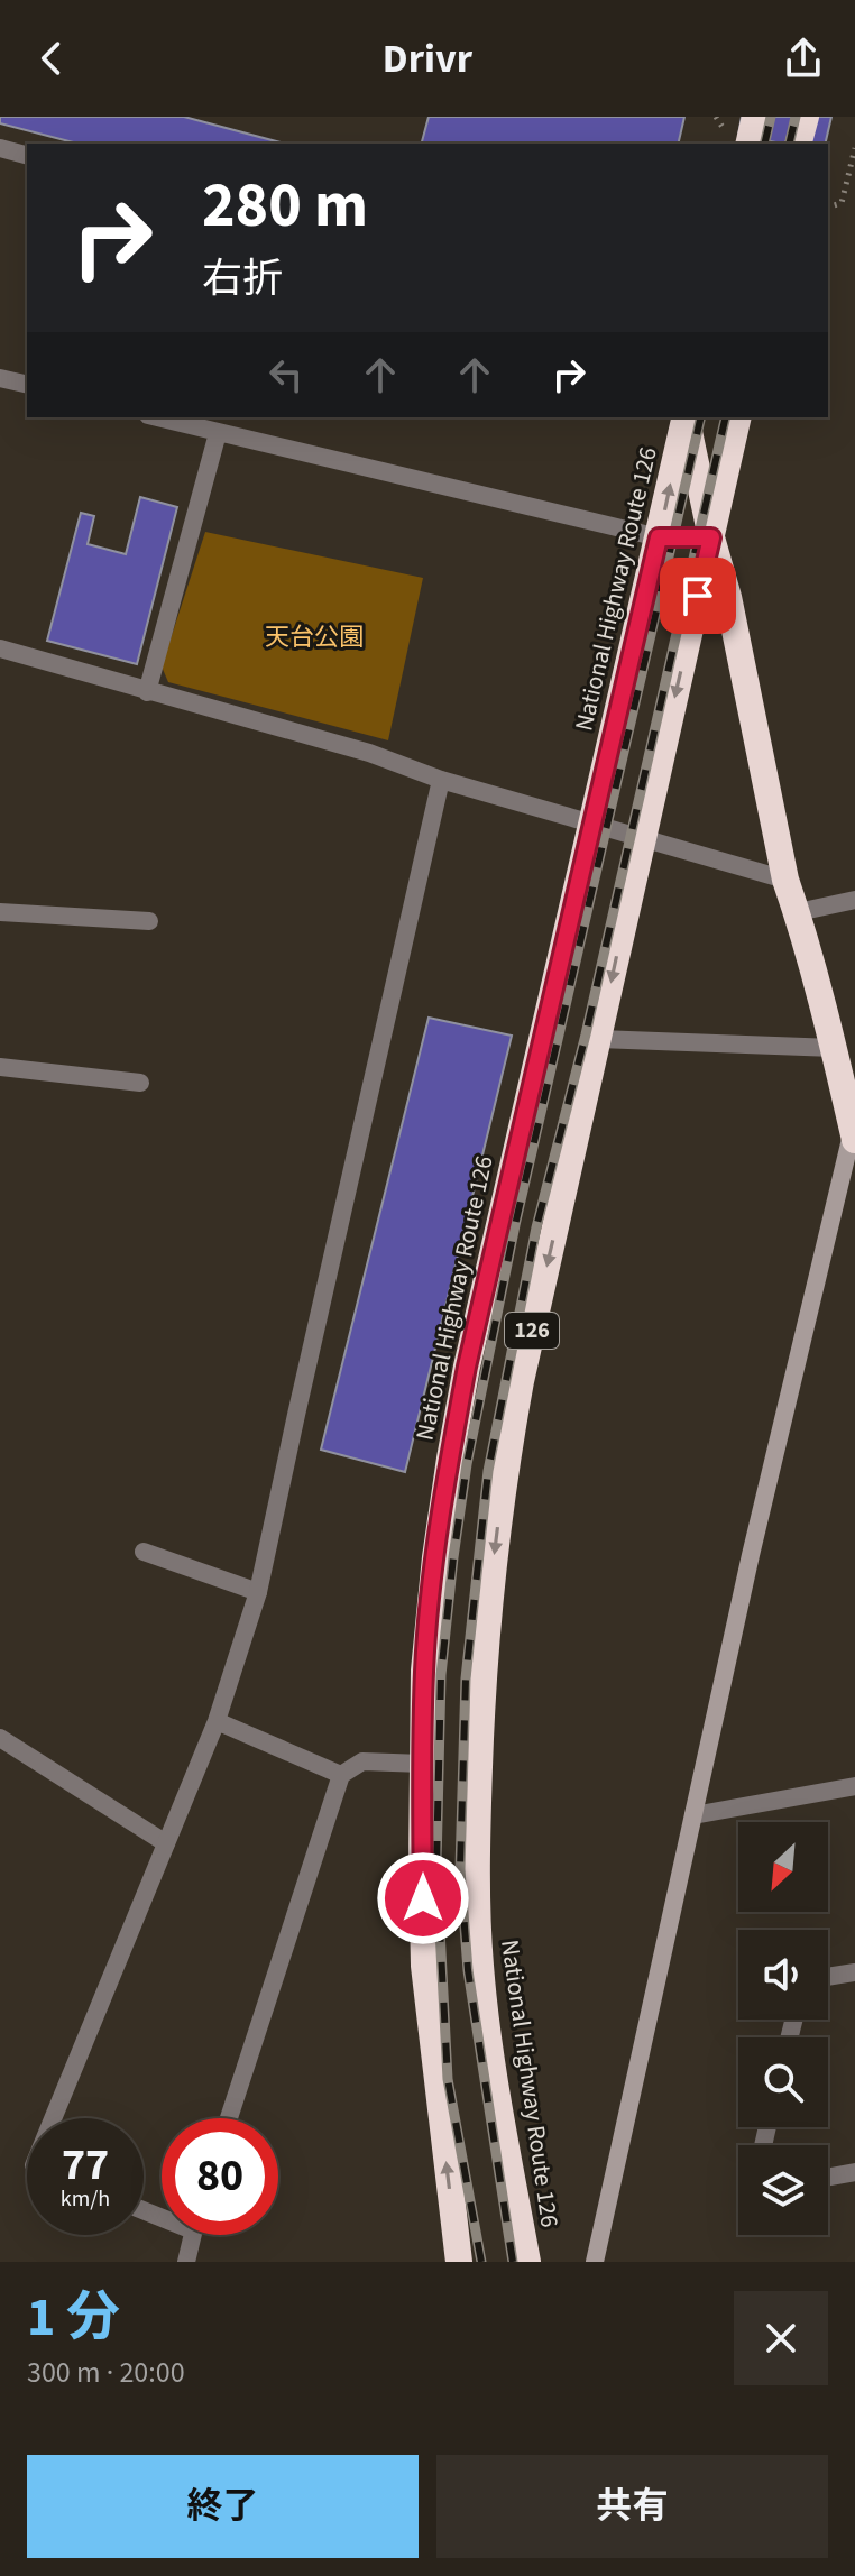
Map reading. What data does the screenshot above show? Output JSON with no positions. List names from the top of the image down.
{
  "streets": {
    "highway": ["National Highway Route 126", "126"]
  },
  "parks": ["天台公園"],
  "north": "bottom left",
  "page": {
    "header": "Drivr",
    "turn": ["280 m", "右折"],
    "speed": "77 km/h",
    "limit": "80",
    "heading": ["1 分", "300 m · 20:00"],
    "buttons": ["終了", "共有"]
  }
}
